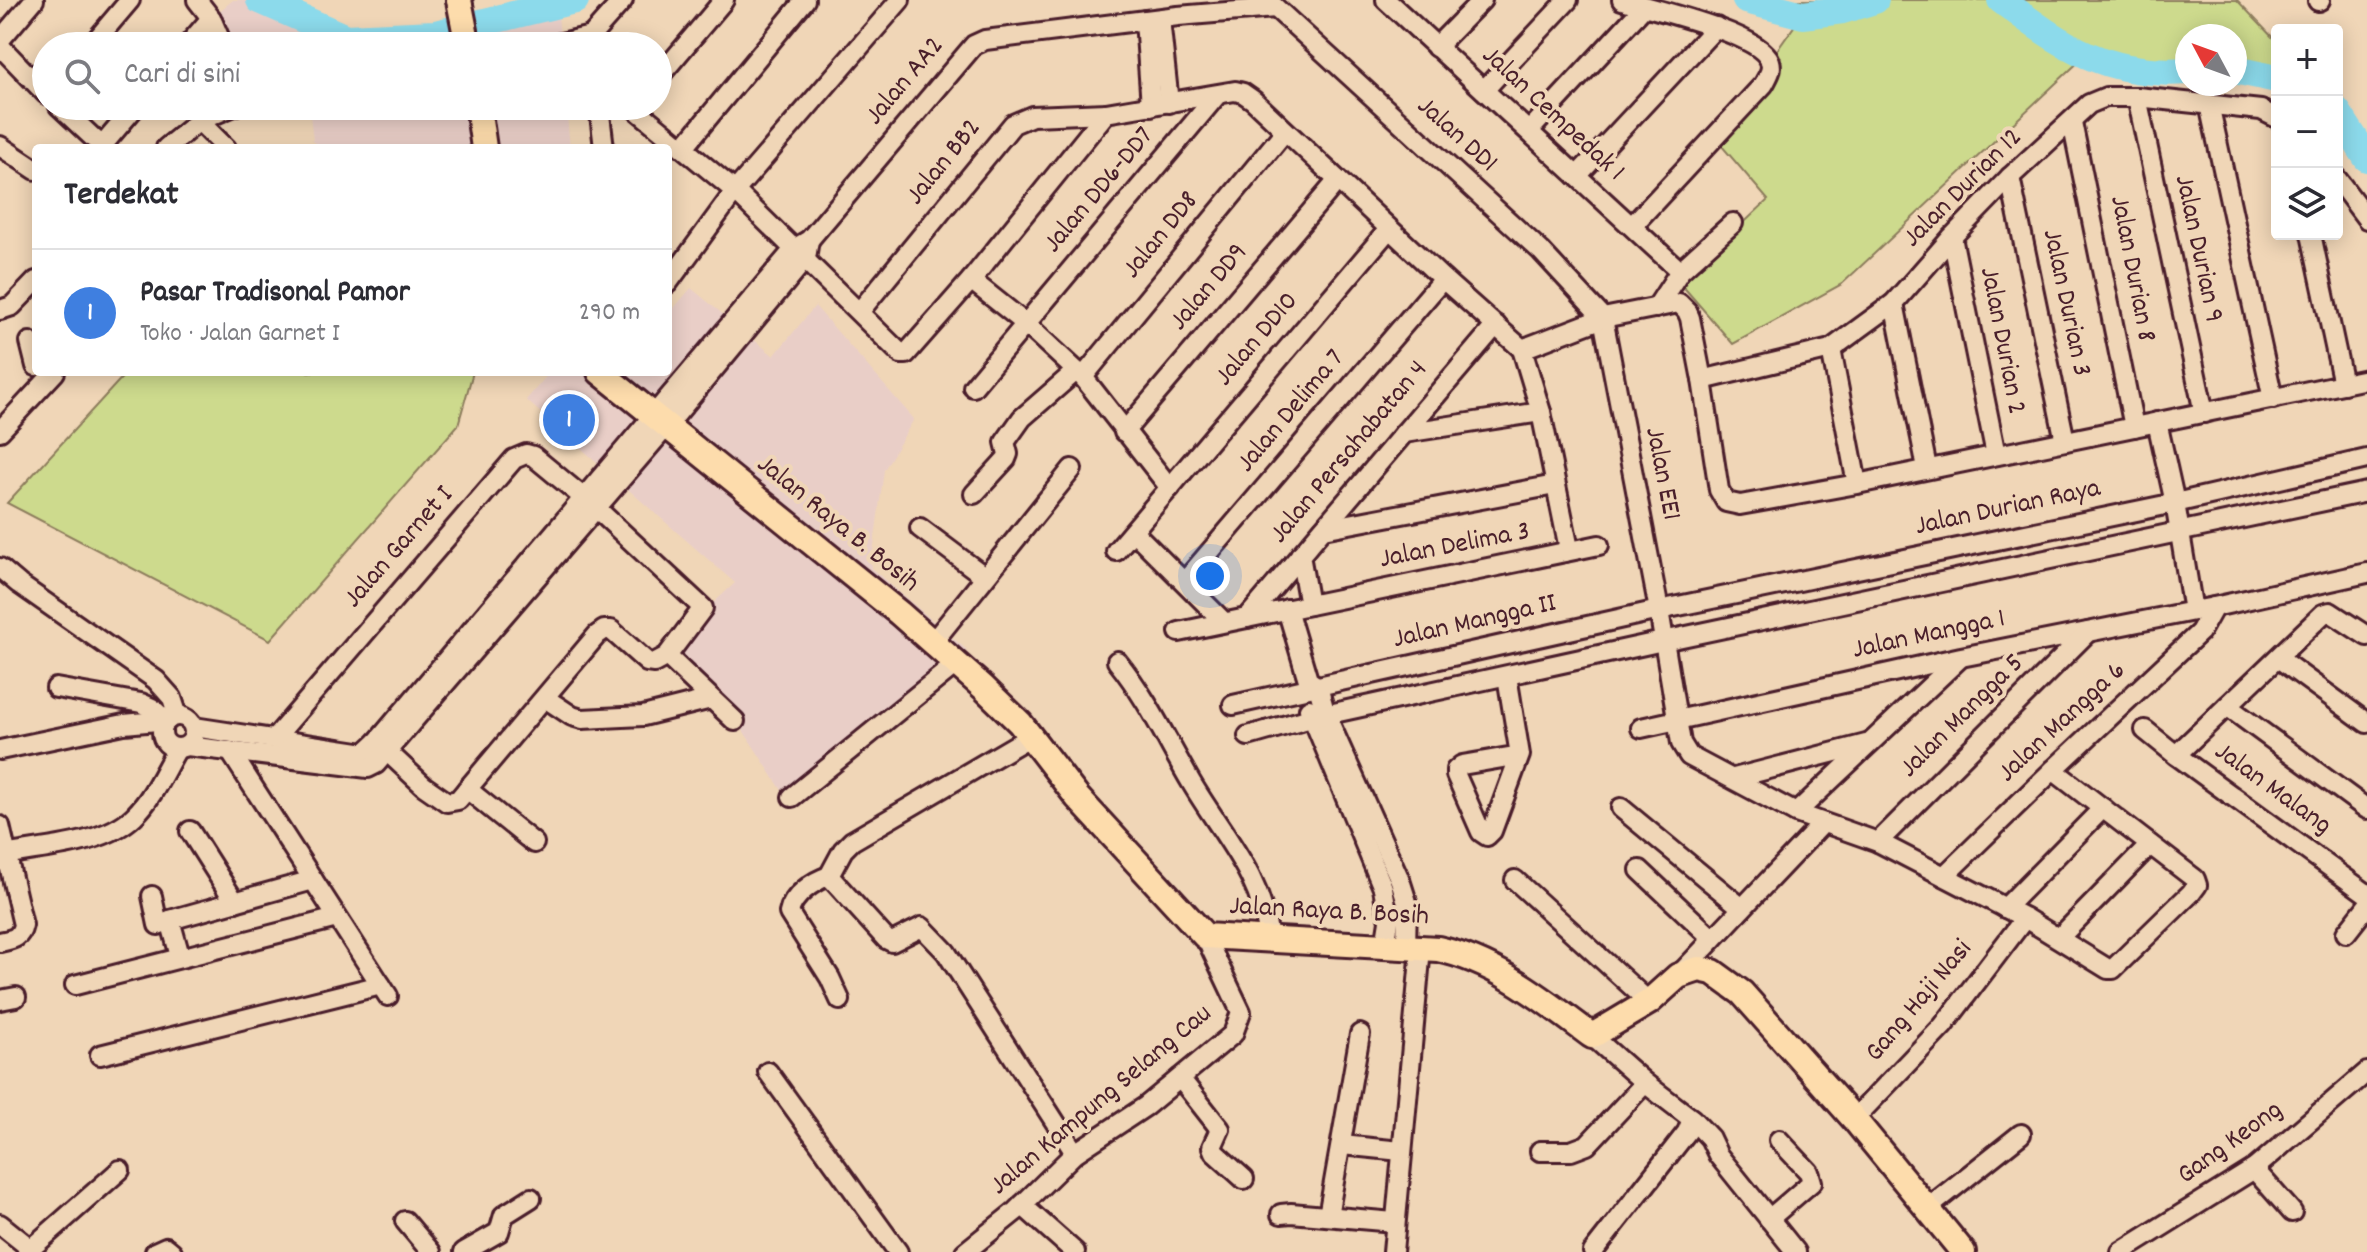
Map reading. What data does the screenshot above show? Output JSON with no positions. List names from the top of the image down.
{
  "streets": {
    "main road": ["Jalan Raya B. Bosih"],
    "street": [
      "Jalan AA2",
      "Jalan Cempedak 1",
      "Jalan DD1",
      "Jalan BB2",
      "Jalan Durian 12",
      "Jalan DD6-DD7",
      "Jalan DD8",
      "Jalan Durian 9",
      "Jalan Durian 8",
      "Jalan DD9",
      "Jalan Durian 3",
      "Jalan DD10",
      "Jalan Durian 2",
      "Jalan Delima 7",
      "Jalan Persahabatan 4",
      "Jalan EE1",
      "Jalan Durian Raya",
      "Jalan Delima 3",
      "Jalan Garnet I",
      "Jalan Mangga II",
      "Jalan Mangga 1",
      "Jalan Mangga 5",
      "Jalan Mangga 6",
      "Jalan Malang",
      "Gang Haji Nasi",
      "Jalan Kampung Selang Cau",
      "Gang Keong"
    ]
  },
  "crossings": [
    ["Jalan AA2", "Jalan DD1"],
    ["Jalan AA2", "Jalan Raya B. Bosih"],
    ["Jalan AA2", "Jalan Garnet I"],
    ["Jalan DD1", "Jalan EE1"],
    ["Jalan BB2", "Jalan DD6-DD7"],
    ["Jalan Durian 12", "Jalan Durian 9"],
    ["Jalan Durian 12", "Jalan Durian 8"],
    ["Jalan Durian 12", "Jalan Durian 3"],
    ["Jalan Durian 12", "Jalan Durian 2"],
    ["Jalan Persahabatan 4", "Jalan Delima 3"],
    ["Jalan EE1", "Jalan Durian Raya"],
    ["Jalan EE1", "Jalan Mangga II"],
    ["Jalan EE1", "Jalan Mangga 1"],
    ["Jalan EE1", "Jalan Mangga 5"],
    ["Jalan EE1", "Jalan Mangga 6"],
    ["Jalan EE1", "Gang Haji Nasi"],
    ["Jalan Durian Raya", "Jalan Mangga II"],
    ["Jalan Raya B. Bosih", "Jalan Kampung Selang Cau"],
    ["Jalan Mangga 1", "Jalan Mangga 5"],
    ["Jalan Mangga 1", "Jalan Mangga 6"]
  ],
  "north": "top left",
  "page": {
    "map_buttons": ["+", "−"],
    "search": "Cari di sini",
    "heading": "Terdekat",
    "list": [
      {
        "mark": "1",
        "name": "Pasar Tradisonal Pamor",
        "note": "Toko · Jalan Garnet I",
        "value": "290 m"
      }
    ],
    "pins": "1"
  }
}
